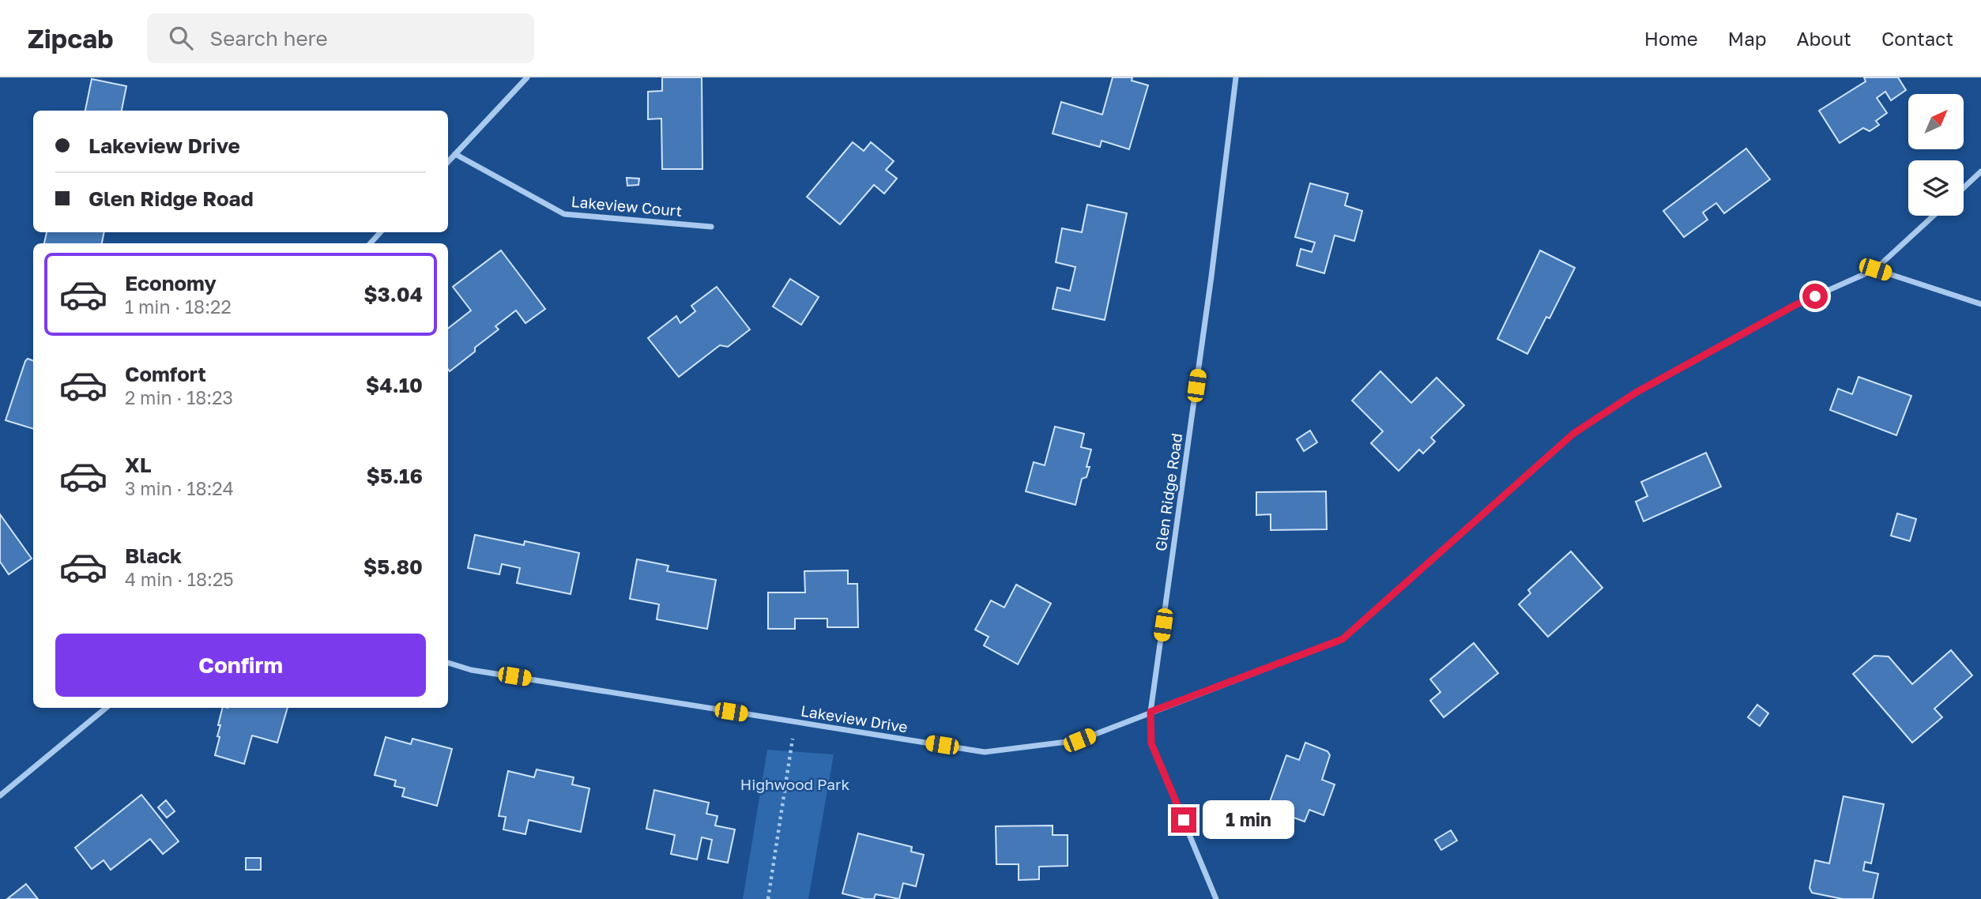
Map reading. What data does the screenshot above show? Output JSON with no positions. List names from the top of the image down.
{
  "streets": {
    "street": ["Lakeview Court", "Glen Ridge Road", "Lakeview Drive"]
  },
  "crossings": [
    ["Glen Ridge Road", "Lakeview Drive"]
  ],
  "parks": ["Highwood Park"],
  "north": "top right",
  "page": {
    "header": "Zipcab",
    "search": "Search here",
    "nav": [
      "Home",
      "Map",
      "About",
      "Contact"
    ],
    "banner": ["Lakeview Drive", "Glen Ridge Road"],
    "list": [
      {
        "name": "Economy",
        "note": "1 min · 18:22",
        "value": "$3.04"
      },
      {
        "name": "Comfort",
        "note": "2 min · 18:23",
        "value": "$4.10"
      },
      {
        "name": "XL",
        "note": "3 min · 18:24",
        "value": "$5.16"
      },
      {
        "name": "Black",
        "note": "4 min · 18:25",
        "value": "$5.80"
      }
    ],
    "buttons": "Confirm",
    "bubble": "1 min"
  }
}
